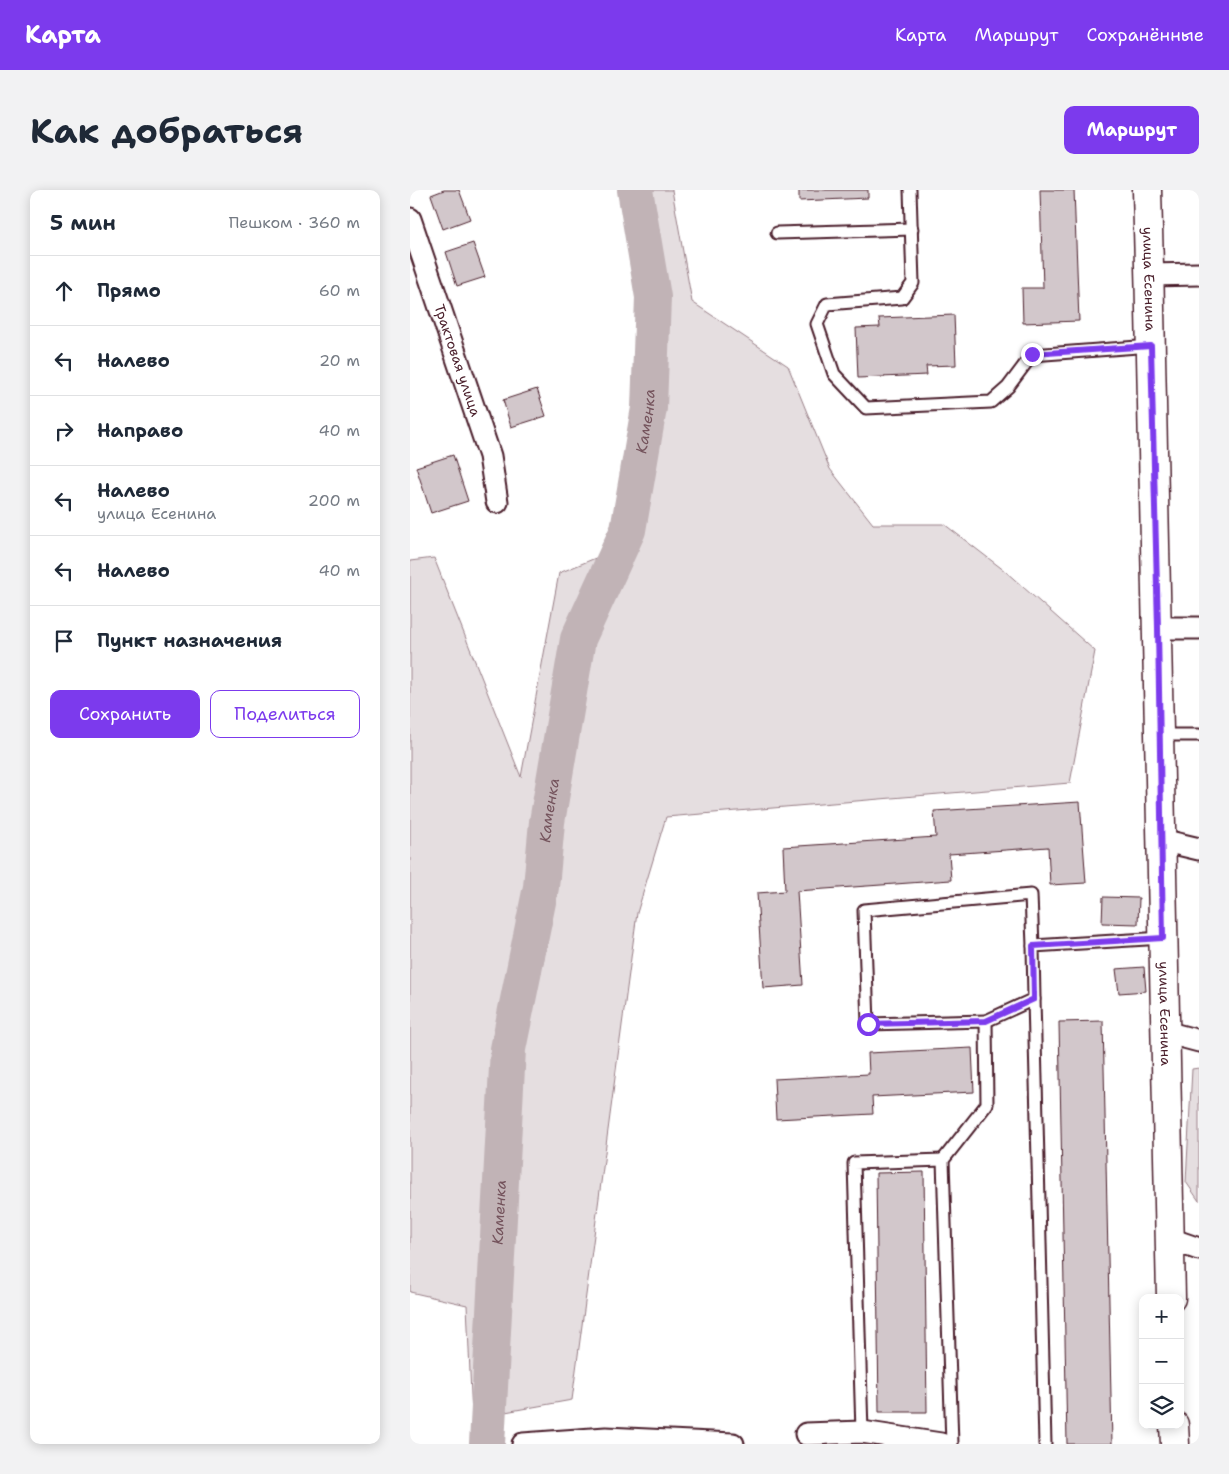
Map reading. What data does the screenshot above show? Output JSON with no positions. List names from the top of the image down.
{
  "streets": {
    "street": ["улица Есенина", "Трактовая улица"]
  },
  "water": ["Каменка"],
  "page": {
    "header": "Карта",
    "nav": ["Карта", "Маршрут", "Сохранённые"],
    "buttons": [
      "Маршрут",
      ["Сохранить", "Поделиться"]
    ],
    "title": "Как добраться",
    "heading": ["5 мин", "Пешком · 360 m"],
    "list": [
      ["Прямо", "60 m"],
      ["Налево", "20 m"],
      ["Направо", "40 m"],
      ["Налево", "улица Есенина", "200 m"],
      ["Налево", "40 m"],
      "Пункт назначения"
    ],
    "map_buttons": ["+", "−"]
  }
}
